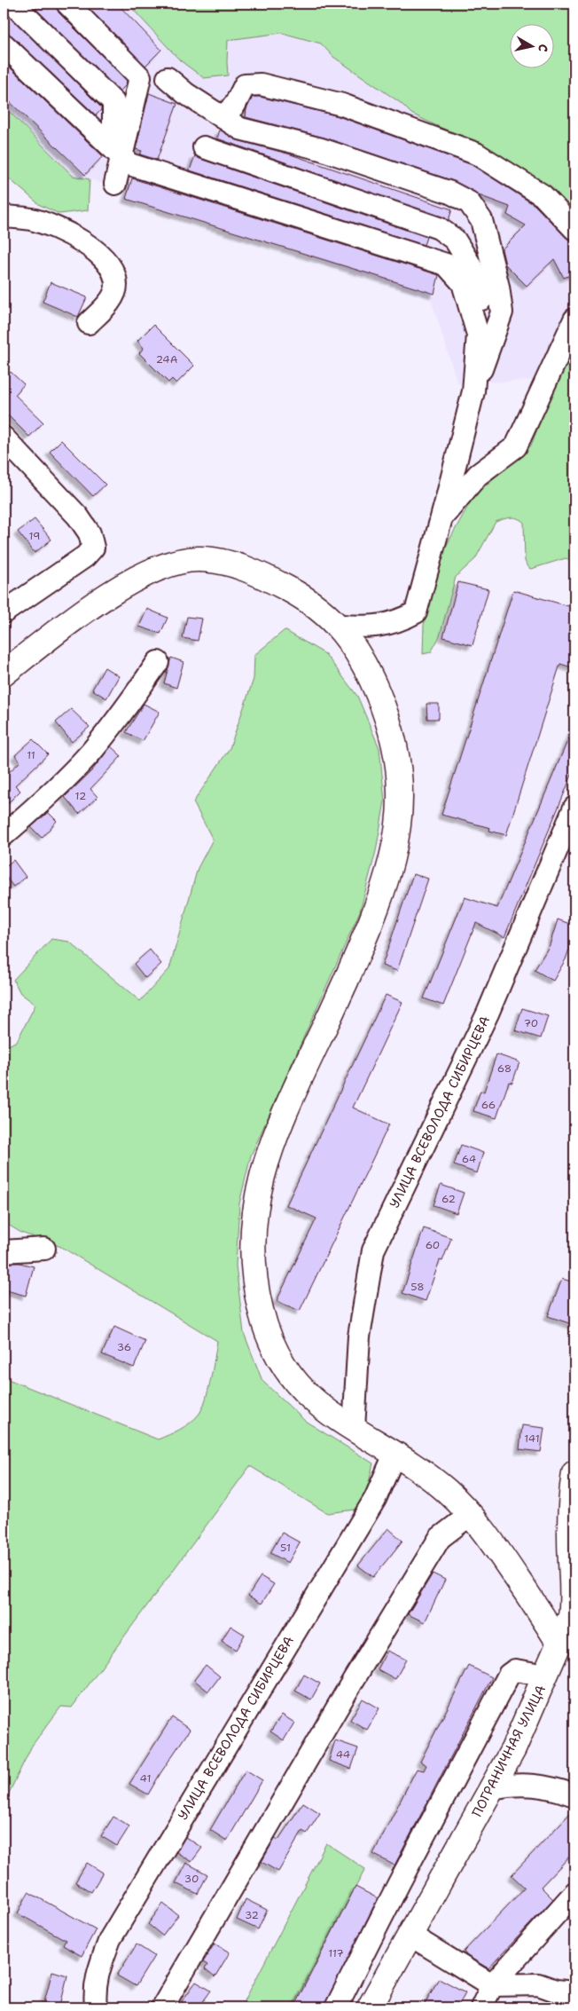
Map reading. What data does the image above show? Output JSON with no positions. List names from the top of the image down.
{
  "streets": {
    "main road": ["ПОГРАНИЧНАЯ УЛИЦА"],
    "street": ["УЛИЦА ВСЕВОЛОДА СИБИРЦЕВА"]
  },
  "house_numbers": [
    "24А",
    "19",
    "11",
    "12",
    "70",
    "68",
    "66",
    "64",
    "62",
    "60",
    "58",
    "36",
    "141",
    "51",
    "44",
    "41",
    "30",
    "32",
    "117"
  ],
  "north": "right"
}
